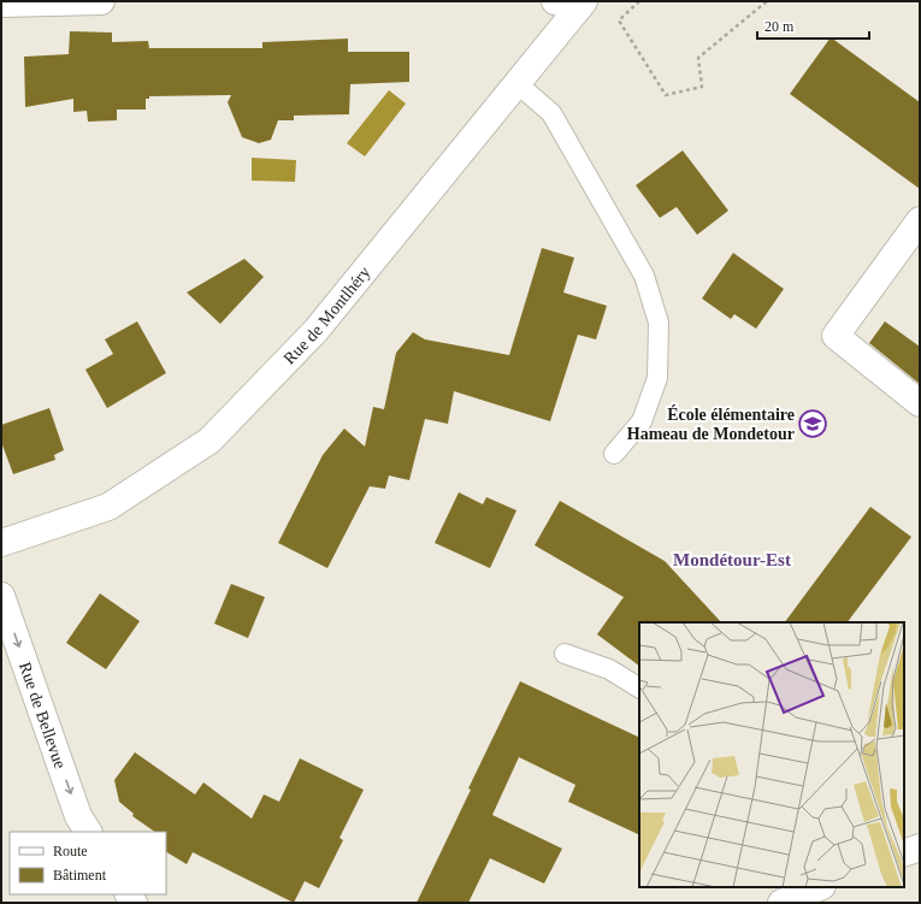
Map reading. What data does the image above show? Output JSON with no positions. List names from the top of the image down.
{
  "streets": {
    "main road": ["Rue de Montlhéry", "Rue de Bellevue"]
  },
  "one_way": ["Rue de Bellevue"],
  "districts": ["Mondétour-Est"],
  "places": {
    "school or university": ["École élémentaire Hameau de Mondetour"]
  },
  "legend": ["Route", "Bâtiment"],
  "scale_bar": "20 m"
}
